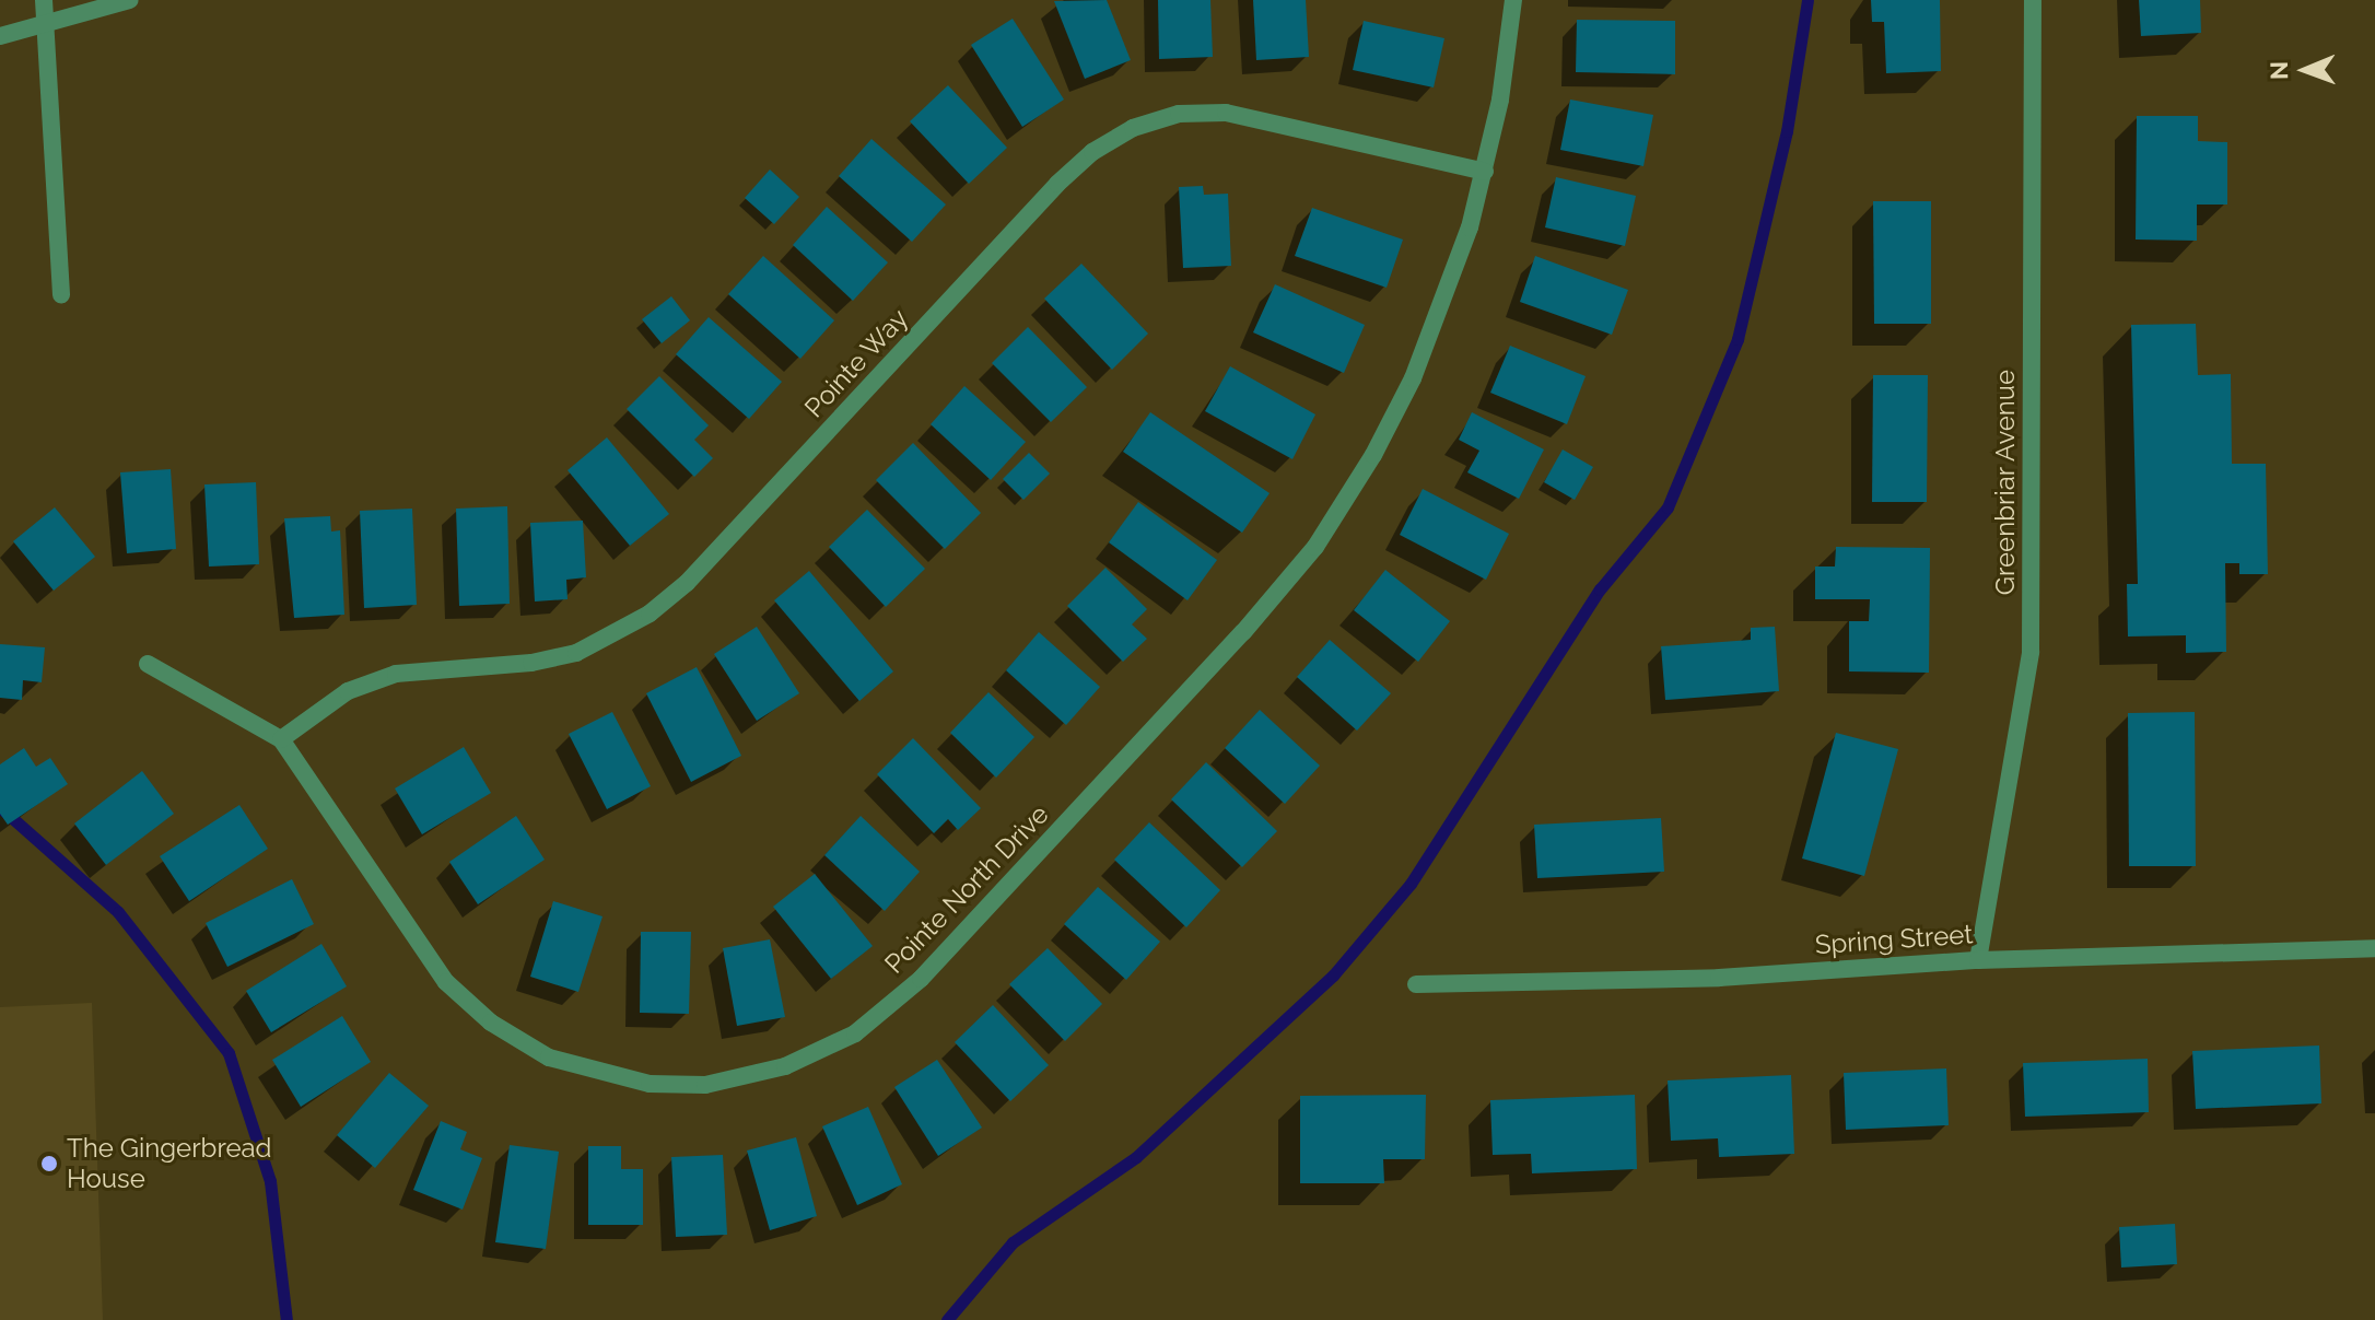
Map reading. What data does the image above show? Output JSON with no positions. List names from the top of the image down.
{
  "streets": {
    "street": [
      "Pointe Way",
      "Greenbriar Avenue",
      "Pointe North Drive",
      "Spring Street"
    ]
  },
  "crossings": [
    ["Pointe Way", "Pointe North Drive"],
    ["Greenbriar Avenue", "Spring Street"]
  ],
  "places": ["The Gingerbread House"],
  "north": "left"
}
